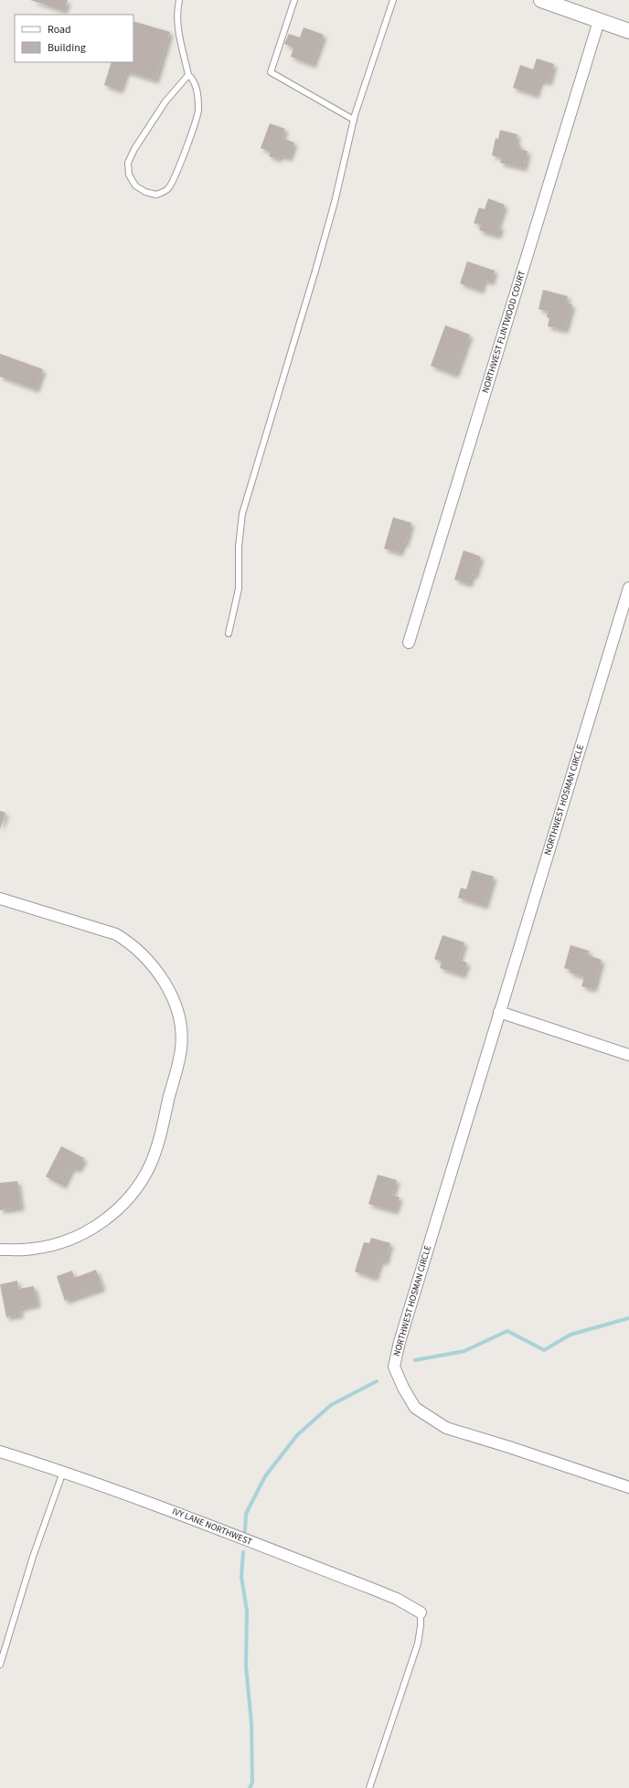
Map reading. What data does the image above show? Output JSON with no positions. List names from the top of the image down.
{
  "streets": {
    "street": ["NORTHWEST FLINTWOOD COURT", "NORTHWEST HOSMAN CIRCLE", "IVY LANE NORTHWEST"]
  },
  "legend": ["Road", "Building"]
}
